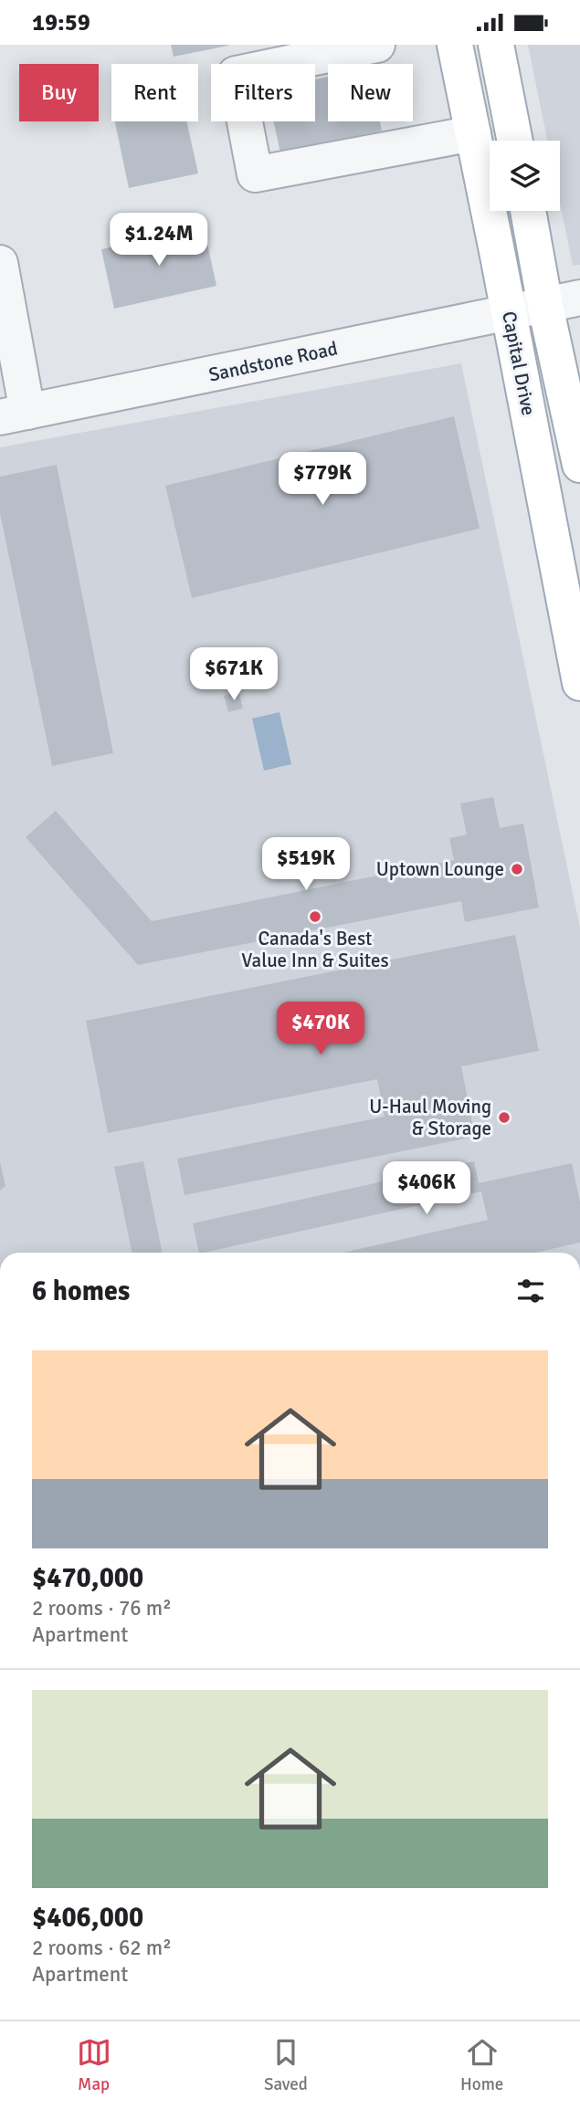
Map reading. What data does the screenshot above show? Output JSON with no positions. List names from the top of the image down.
{
  "streets": {
    "main road": ["Capital Drive"],
    "street": ["Sandstone Road"]
  },
  "crossings": [
    ["Sandstone Road", "Capital Drive"]
  ],
  "places": ["Uptown Lounge", "Canada's Best Value Inn & Suites", "U-Haul Moving & Storage"],
  "page": {
    "status": "19:59",
    "chip": [
      "Buy",
      "Rent",
      "Filters",
      "New"
    ],
    "price": [
      "$1.24M",
      "$779K",
      "$671K",
      "$519K",
      "$470K",
      "$406K"
    ],
    "heading": "6 homes",
    "list": [
      {
        "name": "$470,000",
        "note": "2 rooms · 76 m² · Apartment"
      },
      {
        "name": "$406,000",
        "note": "2 rooms · 62 m² · Apartment"
      }
    ],
    "tabs": ["Map", "Saved", "Home"]
  }
}
